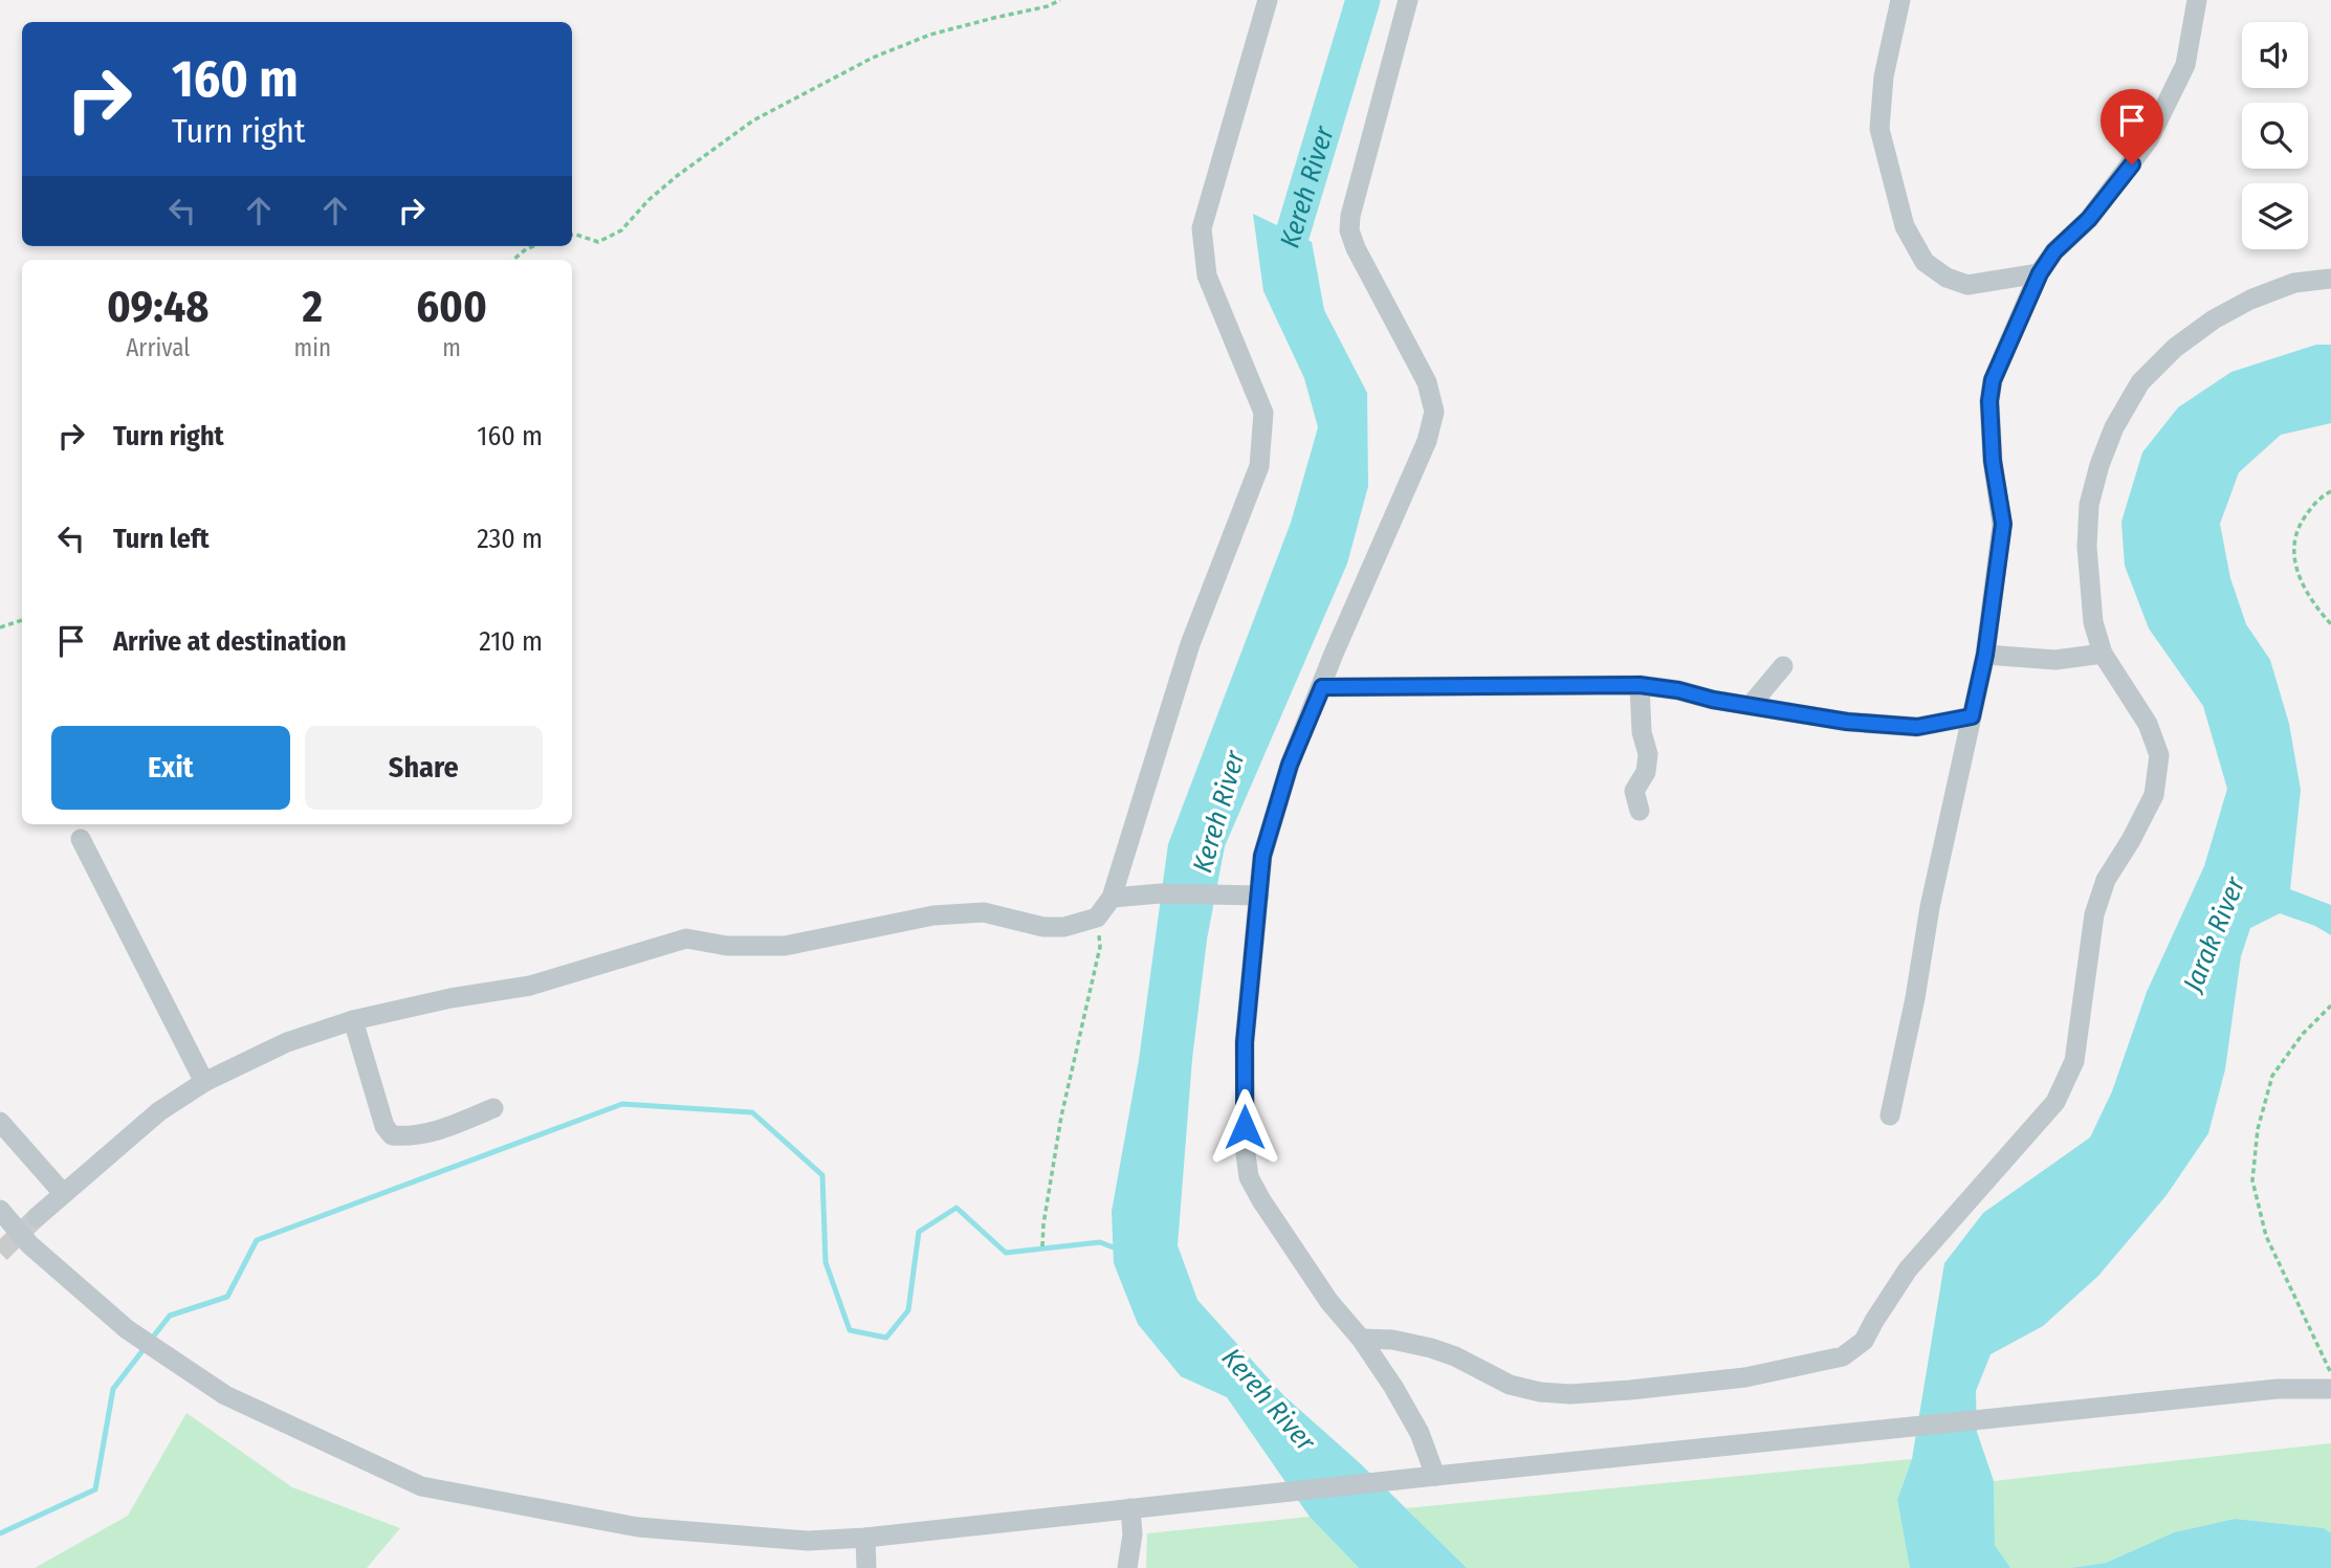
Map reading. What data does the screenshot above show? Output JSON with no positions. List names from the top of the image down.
{
  "water": ["Kereh River", "Jarak River"],
  "page": {
    "turn": ["160 m", "Turn right"],
    "eta": [
      "09:48",
      "Arrival",
      "2",
      "min",
      "600",
      "m"
    ],
    "list": [
      {
        "name": "Turn right",
        "value": "160 m"
      },
      {
        "name": "Turn left",
        "value": "230 m"
      },
      {
        "name": "Arrive at destination",
        "value": "210 m"
      }
    ],
    "buttons": ["Exit", "Share"]
  }
}
